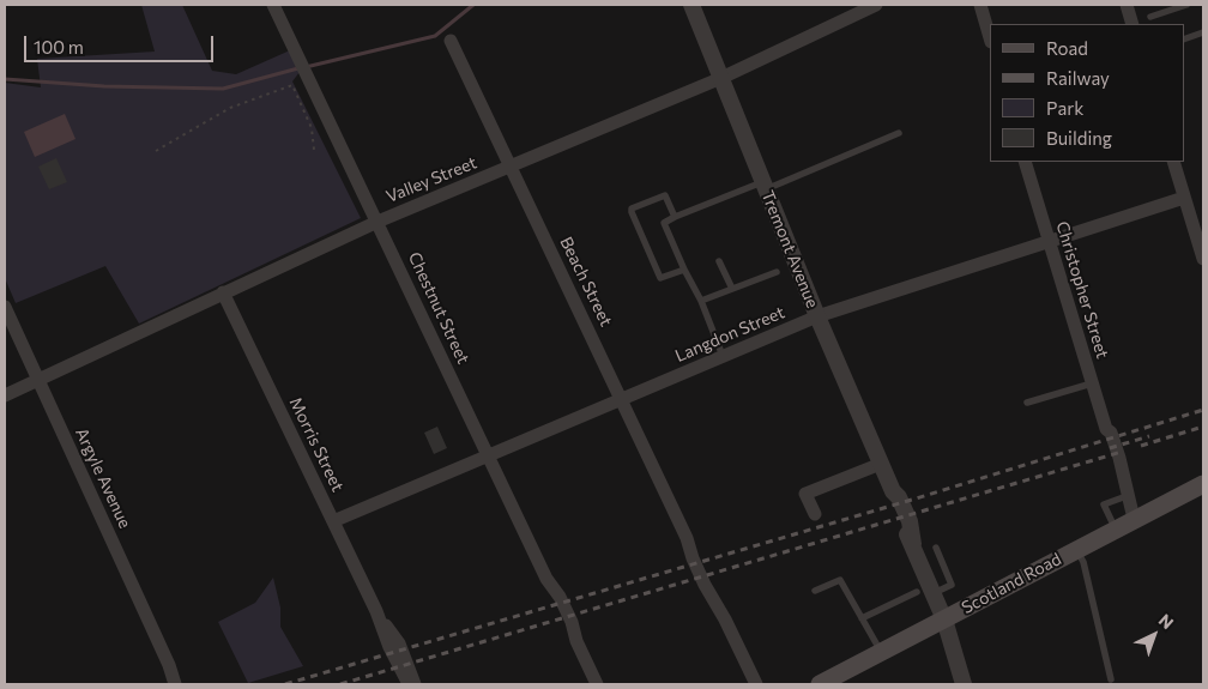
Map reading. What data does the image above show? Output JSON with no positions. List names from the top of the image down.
{
  "streets": {
    "main road": ["Scotland Road"],
    "street": [
      "Valley Street",
      "Tremont Avenue",
      "Beach Street",
      "Christopher Street",
      "Chestnut Street",
      "Langdon Street",
      "Morris Street",
      "Argyle Avenue"
    ]
  },
  "crossings": [
    ["Valley Street", "Tremont Avenue"],
    ["Valley Street", "Beach Street"],
    ["Valley Street", "Chestnut Street"],
    ["Valley Street", "Morris Street"],
    ["Valley Street", "Argyle Avenue"],
    ["Tremont Avenue", "Langdon Street"],
    ["Tremont Avenue", "Scotland Road"],
    ["Beach Street", "Langdon Street"],
    ["Christopher Street", "Langdon Street"],
    ["Christopher Street", "Scotland Road"],
    ["Chestnut Street", "Langdon Street"],
    ["Langdon Street", "Morris Street"]
  ],
  "legend": [
    "Road",
    "Railway",
    "Park",
    "Building"
  ],
  "scale_bar": "100 m",
  "north": "top right"
}
